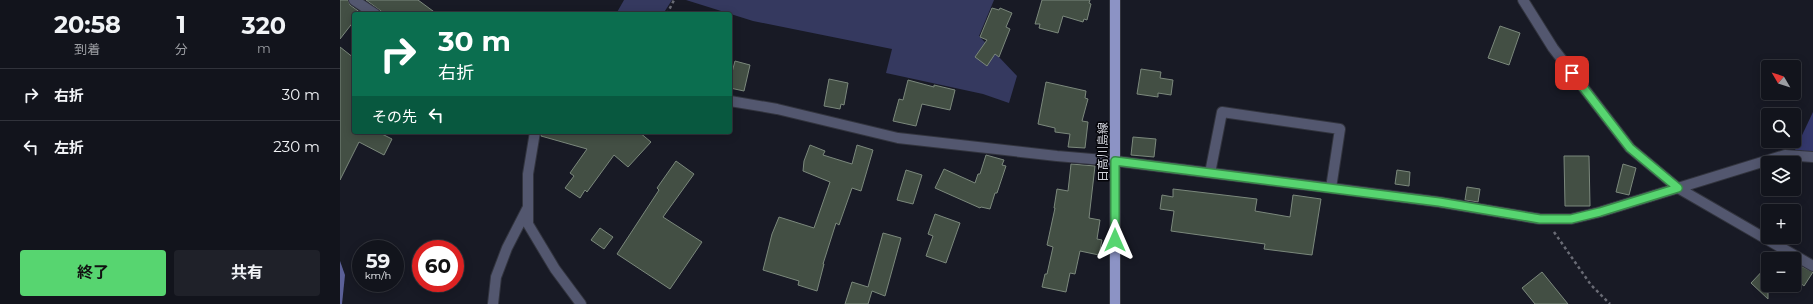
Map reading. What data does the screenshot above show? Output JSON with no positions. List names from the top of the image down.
{
  "streets": {
    "main road": ["日高川島線"]
  },
  "north": "top left",
  "page": {
    "eta": [
      "20:58",
      "到着",
      "1",
      "分",
      "320",
      "m"
    ],
    "turn": ["30 m", "右折"],
    "map_buttons": ["+", "−"],
    "list": [
      {
        "name": "右折",
        "value": "30 m"
      },
      {
        "name": "左折",
        "value": "230 m"
      }
    ],
    "then": "その先",
    "speed": "59 km/h",
    "limit": "60",
    "buttons": ["終了", "共有"]
  }
}
